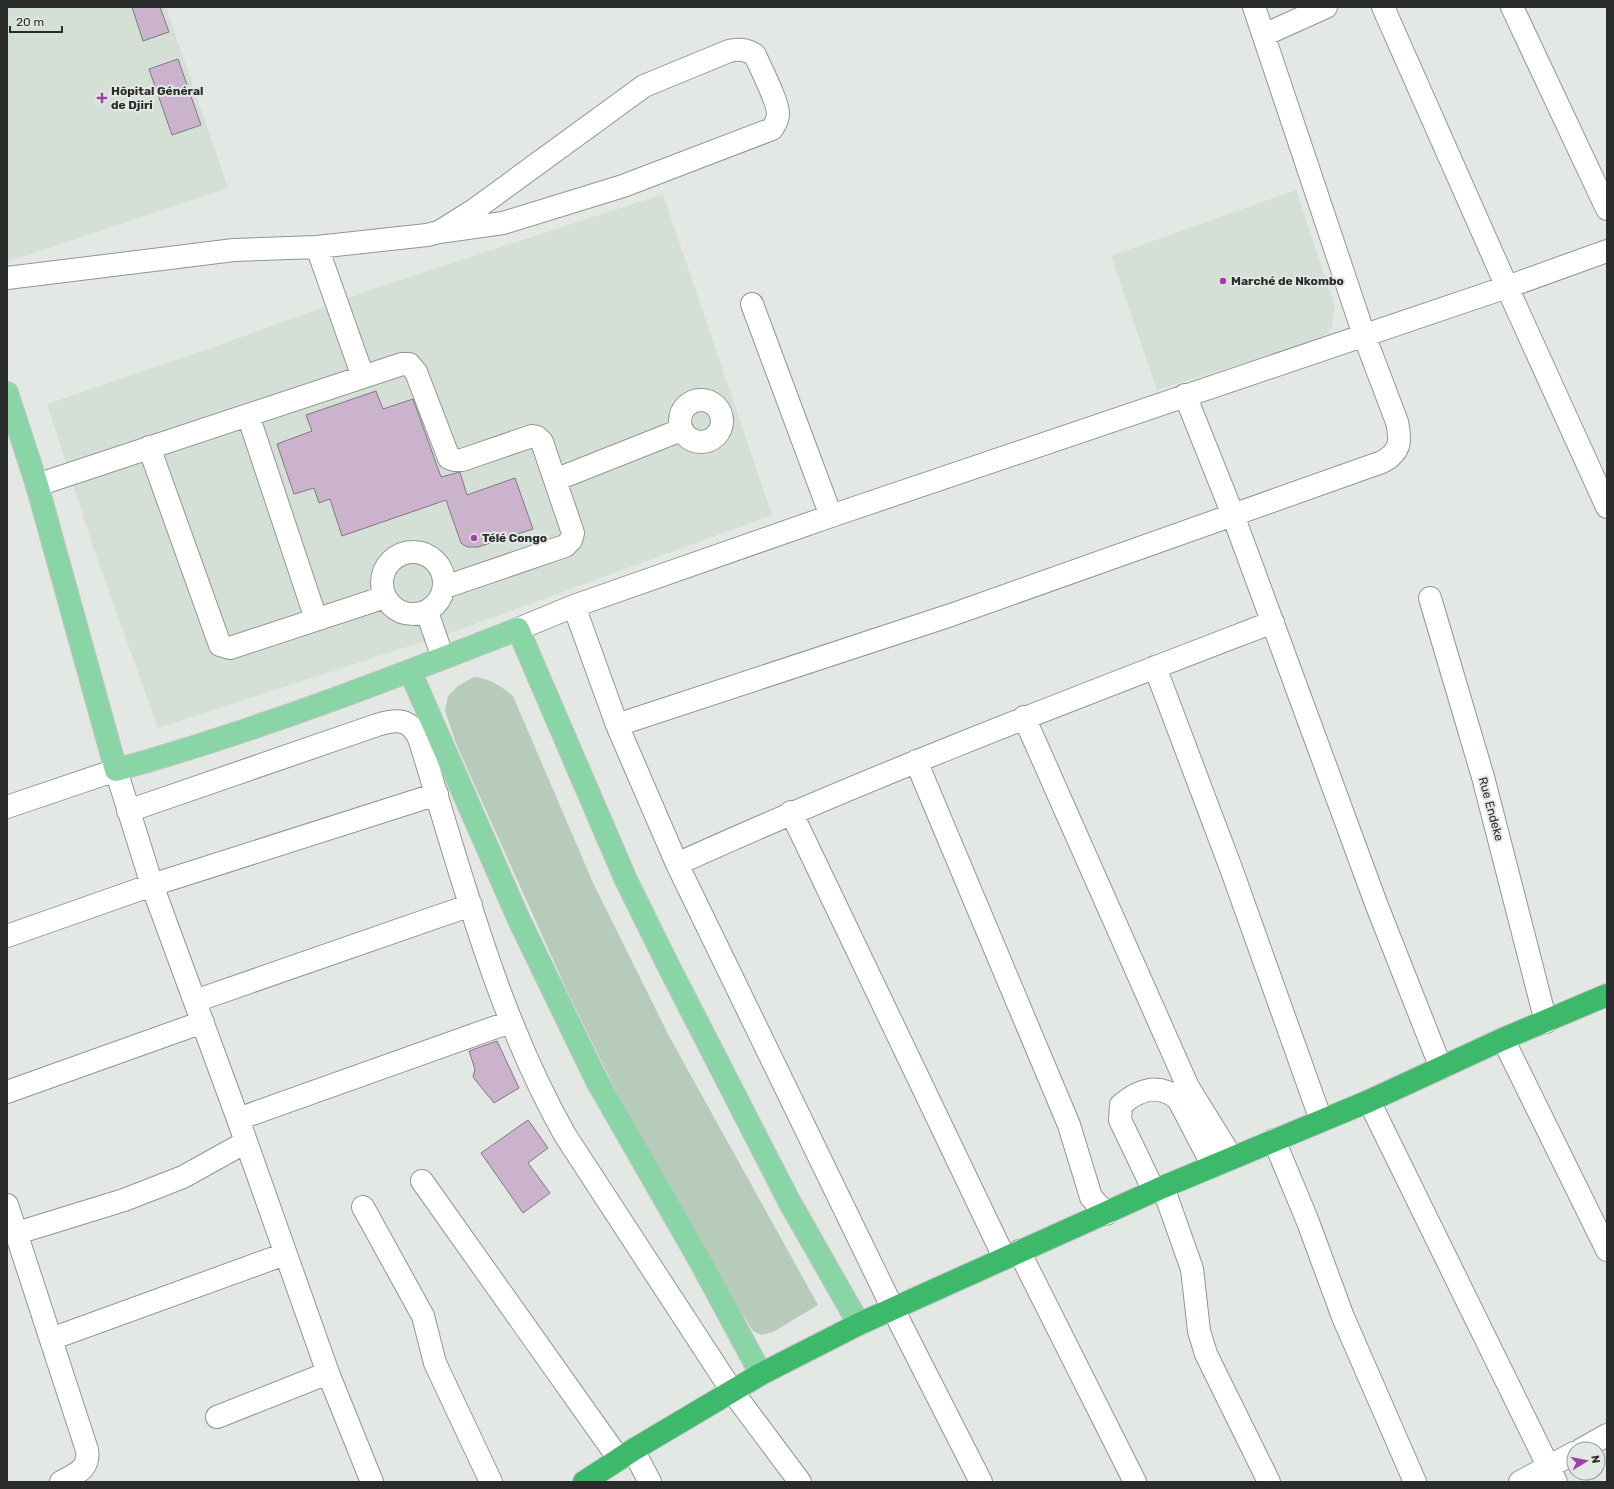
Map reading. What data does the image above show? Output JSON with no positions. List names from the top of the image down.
{
  "streets": {
    "street": ["Rue Endeke"]
  },
  "places": {
    "health": ["Hôpital Général de Djiri"],
    "other": ["Marché de Nkombo", "Télé Congo"]
  },
  "scale_bar": "20 m",
  "north": "right"
}
